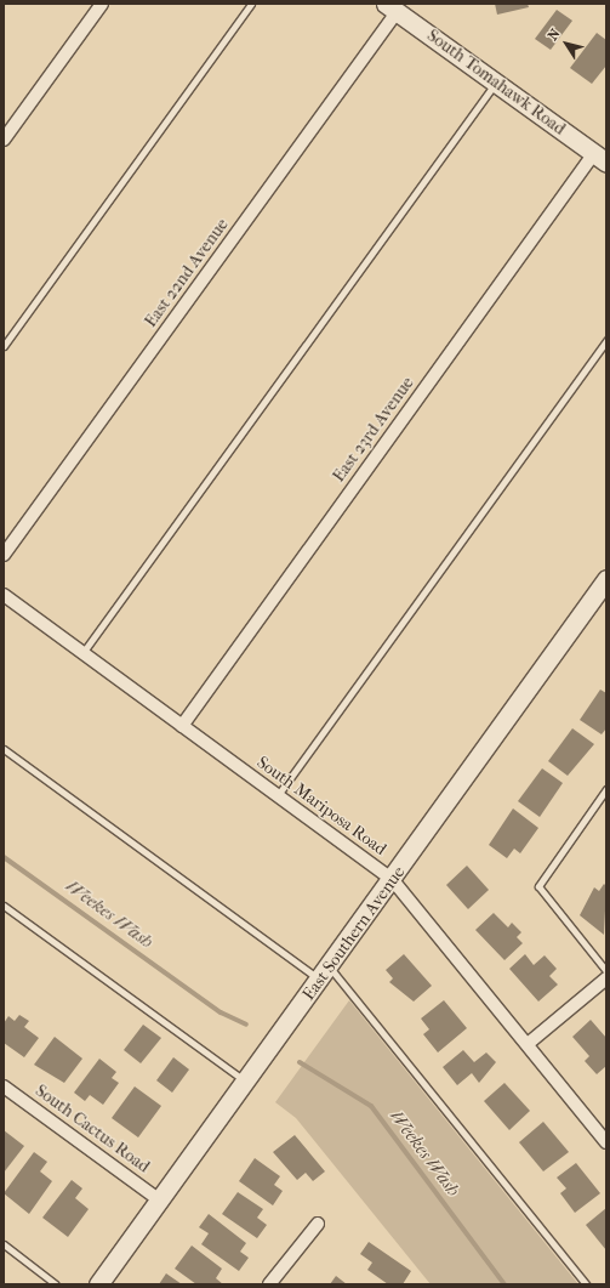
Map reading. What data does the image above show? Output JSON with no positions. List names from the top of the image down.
{
  "streets": {
    "main road": ["South Tomahawk Road", "East Southern Avenue"],
    "street": [
      "East 22nd Avenue",
      "East 23rd Avenue",
      "South Mariposa Road",
      "South Cactus Road"
    ]
  },
  "crossings": [
    ["South Tomahawk Road", "East 22nd Avenue"],
    ["South Tomahawk Road", "East 23rd Avenue"],
    ["East 23rd Avenue", "South Mariposa Road"],
    ["South Mariposa Road", "East Southern Avenue"],
    ["East Southern Avenue", "South Cactus Road"]
  ],
  "water": ["Weekes Wash"],
  "north": "top left"
}
